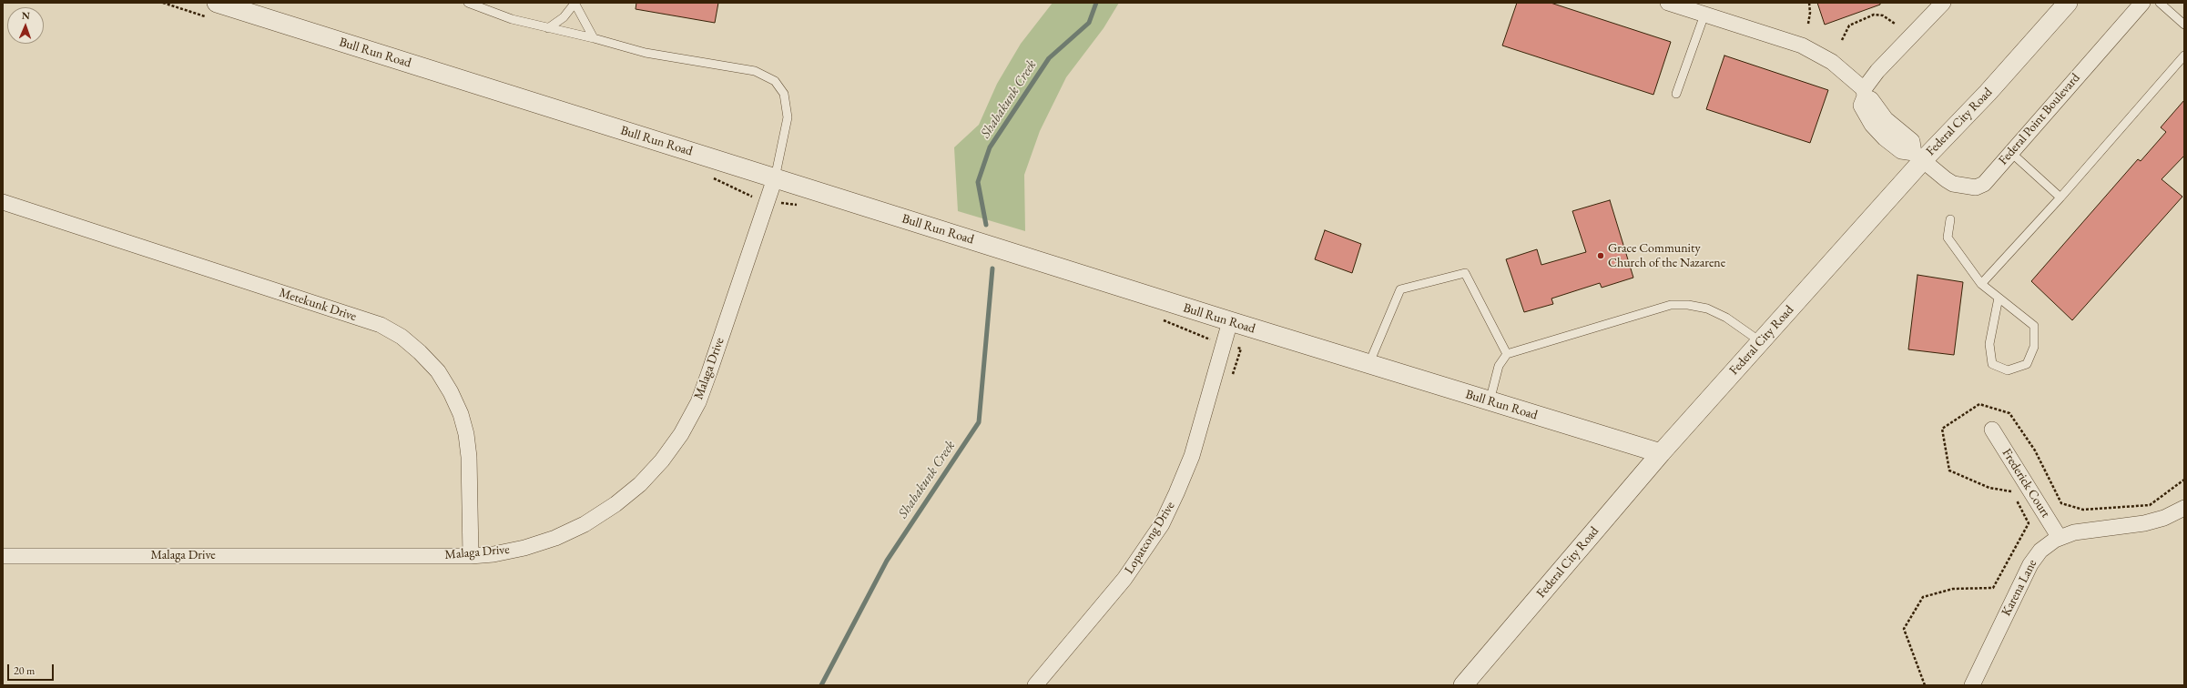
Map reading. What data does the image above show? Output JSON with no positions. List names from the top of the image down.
{
  "streets": {
    "street": [
      "Bull Run Road",
      "Federal Point Boulevard",
      "Federal City Road",
      "Metekunk Drive",
      "Malaga Drive",
      "Frederick Court",
      "Lopatcong Drive",
      "Karena Lane"
    ]
  },
  "crossings": [
    ["Bull Run Road", "Federal City Road"],
    ["Bull Run Road", "Malaga Drive"],
    ["Bull Run Road", "Lopatcong Drive"],
    ["Federal Point Boulevard", "Federal City Road"],
    ["Metekunk Drive", "Malaga Drive"],
    ["Frederick Court", "Karena Lane"]
  ],
  "water": ["Shabakunk Creek"],
  "places": ["Grace Community Church of the Nazarene"],
  "scale_bar": "20 m",
  "north": "top"
}
